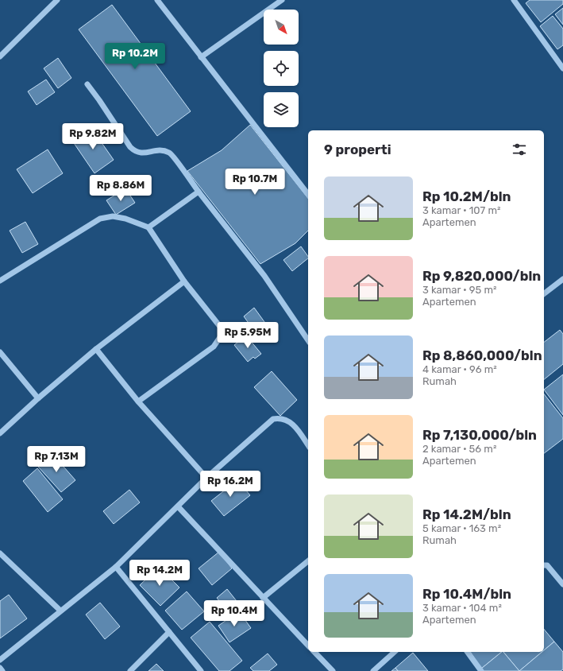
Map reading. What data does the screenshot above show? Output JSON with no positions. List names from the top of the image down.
{
  "north": "bottom right",
  "page": {
    "price": [
      "Rp 10.2M",
      "Rp 9.82M",
      "Rp 10.7M",
      "Rp 8.86M",
      "Rp 5.95M",
      "Rp 7.13M",
      "Rp 16.2M",
      "Rp 14.2M",
      "Rp 10.4M"
    ],
    "heading": "9 properti",
    "list": [
      {
        "name": "Rp 10.2M/bln",
        "note": "3 kamar · 107 m² · Apartemen"
      },
      {
        "name": "Rp 9,820,000/bln",
        "note": "3 kamar · 95 m² · Apartemen"
      },
      {
        "name": "Rp 8,860,000/bln",
        "note": "4 kamar · 96 m² · Rumah"
      },
      {
        "name": "Rp 7,130,000/bln",
        "note": "2 kamar · 56 m² · Apartemen"
      },
      {
        "name": "Rp 14.2M/bln",
        "note": "5 kamar · 163 m² · Rumah"
      },
      {
        "name": "Rp 10.4M/bln",
        "note": "3 kamar · 104 m² · Apartemen"
      }
    ]
  }
}
